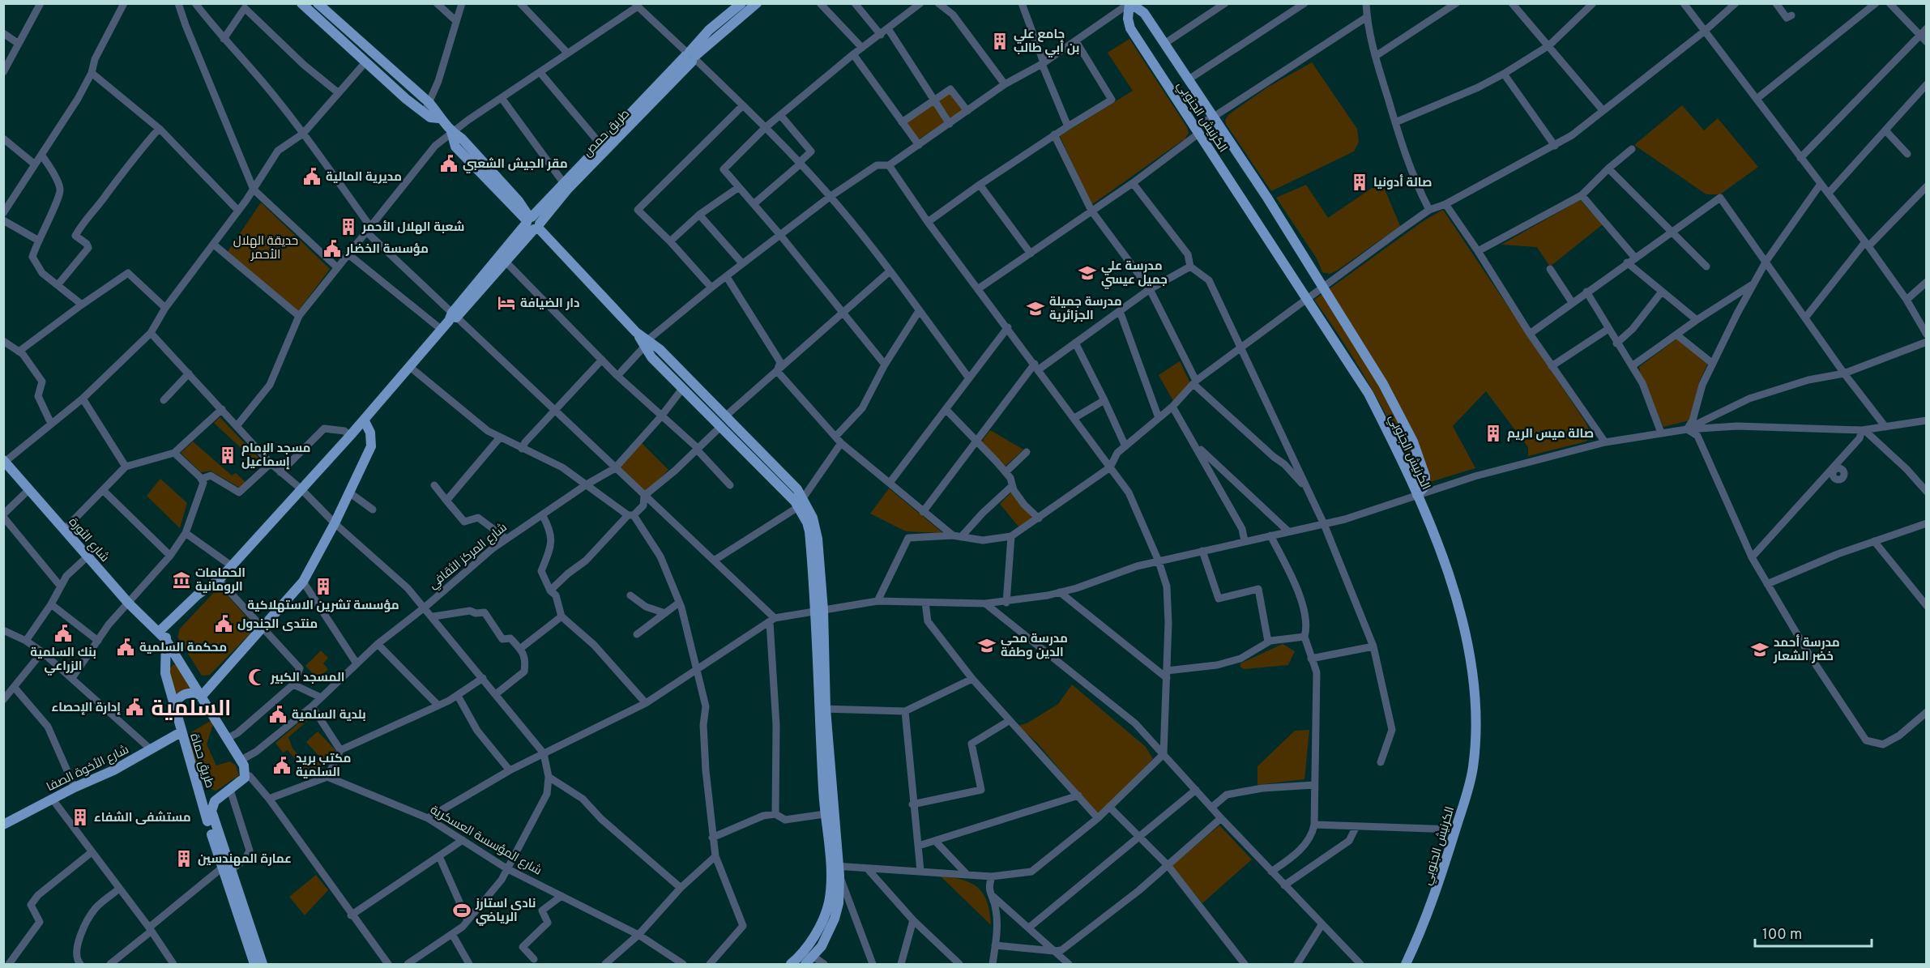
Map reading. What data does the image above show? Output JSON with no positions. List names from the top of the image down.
{
  "streets": {
    "main road": [
      "الكرنيش الجنوبي",
      "طريق حمص",
      "شارع الثورة",
      "طريق حماة",
      "شارع الأخوة الصفا"
    ],
    "street": ["شارع المركز الثقافي", "شارع المؤسسة العسكرية"]
  },
  "crossings": [
    ["طريق حمص", "شارع الثورة"],
    ["طريق حمص", "طريق حماة"],
    ["شارع الثورة", "طريق حماة"],
    ["طريق حماة", "شارع الأخوة الصفا"]
  ],
  "districts": ["السلمية"],
  "parks": ["حديقة الهلال الأحمر"],
  "places": {
    "building": [
      "جامع علي بن أبي طالب",
      "صالة أدونيا",
      "شعبة الهلال الأحمر",
      "صالة ميس الريم",
      "مسجد الإمام إسماعيل",
      "مؤسسة تشرين الاستهلاكية",
      "مستشفى الشفاء",
      "عمارة المهندسين"
    ],
    "public building": [
      "مقر الجيش الشعبي",
      "مديرية المالية",
      "مؤسسة الخضار",
      "منتدى الجندول",
      "بنك السلمية الزراعي",
      "محكمة السلمية",
      "إدارة الإحصاء",
      "بلدية السلمية",
      "مكتب بريد السلمية"
    ],
    "school or university": [
      "مدرسة علي جميل عيسي",
      "مدرسة جميلة الجزائرية",
      "مدرسة محي الدين وطفة",
      "مدرسة أحمد خضر الشعار"
    ],
    "hotel": ["دار الضيافة"],
    "museum": ["الحمامات الرومانية"],
    "mosque": ["المسجد الكبير"],
    "sports": ["نادي استارز الرياضي"]
  },
  "scale_bar": "100 m"
}
